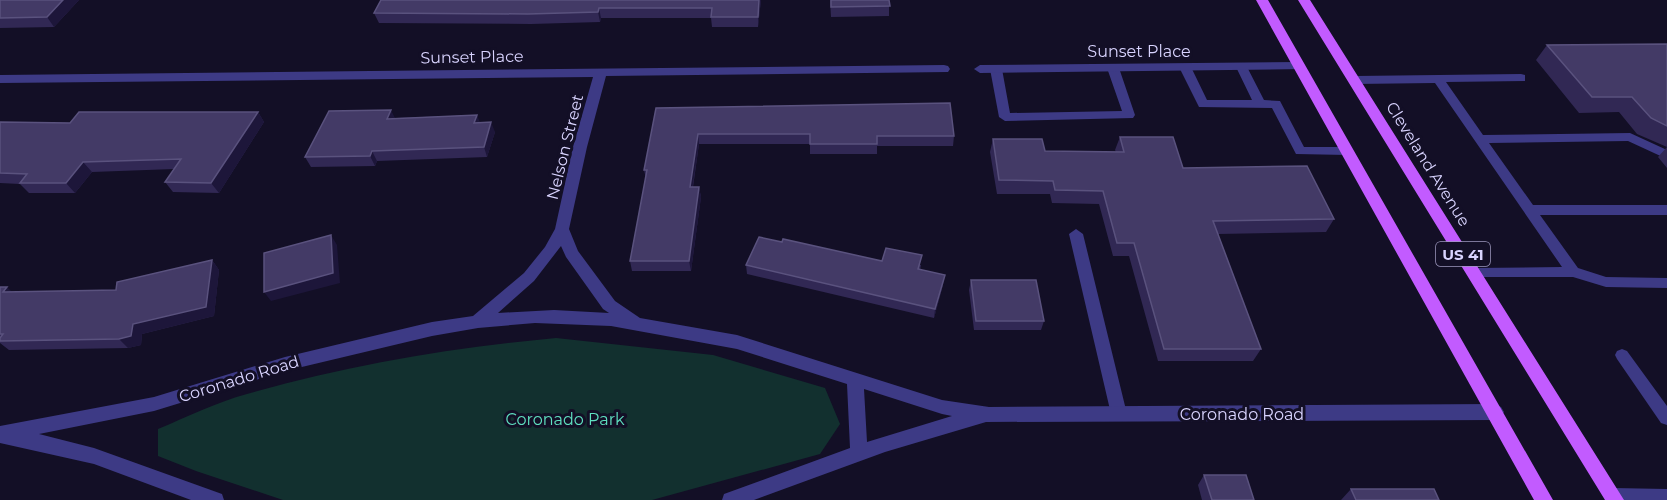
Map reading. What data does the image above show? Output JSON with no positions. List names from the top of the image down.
{
  "streets": {
    "main road": ["Cleveland Avenue", "US 41"],
    "street": ["Sunset Place", "Nelson Street", "Coronado Road"]
  },
  "crossings": [
    ["Sunset Place", "Nelson Street"],
    ["Sunset Place", "US 41"],
    ["Nelson Street", "Coronado Road"],
    ["US 41", "Coronado Road"]
  ],
  "parks": ["Coronado Park"]
}
